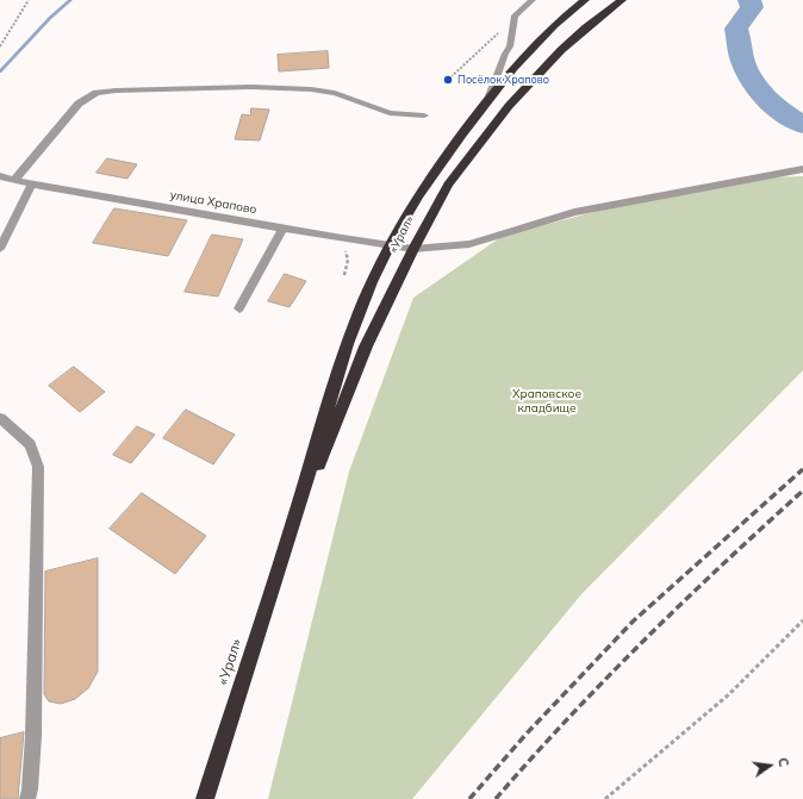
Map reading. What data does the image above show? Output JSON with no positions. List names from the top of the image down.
{
  "streets": {
    "highway": ["«Урал»"],
    "street": ["улица Храпово"]
  },
  "crossings": [
    ["улица Храпово", "«Урал»"]
  ],
  "parks": ["Храповское кладбище"],
  "places": ["Посёлок Храпово"],
  "north": "right"
}
